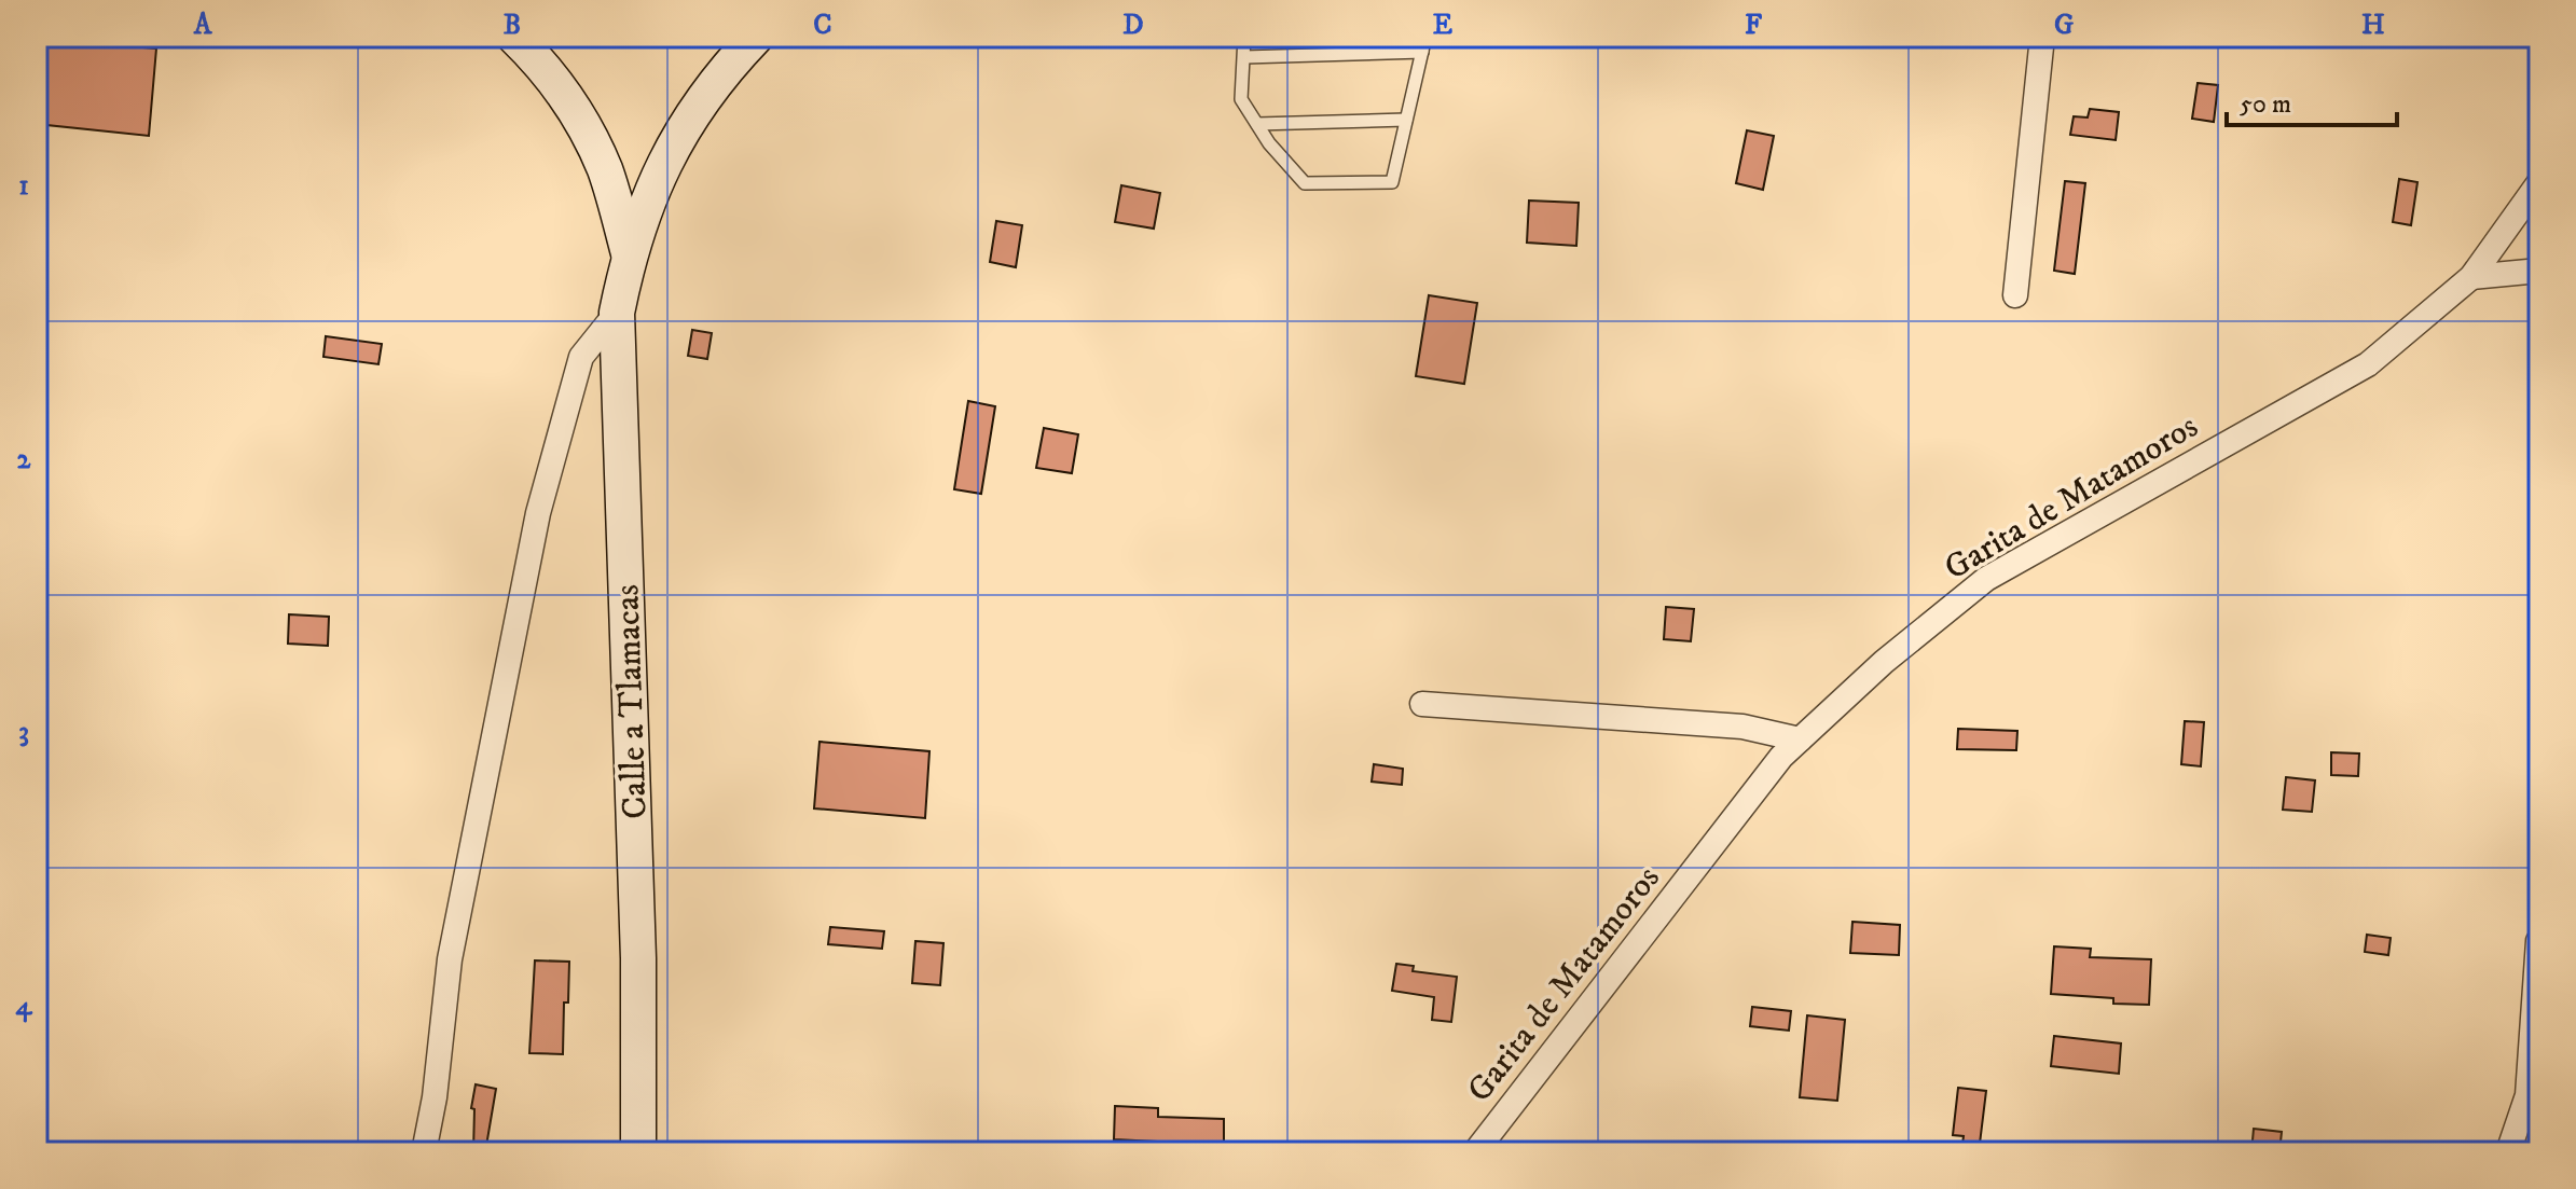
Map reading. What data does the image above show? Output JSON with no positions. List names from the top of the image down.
{
  "streets": {
    "main road": ["Calle a Tlamacas"],
    "street": ["Garita de Matamoros"]
  },
  "scale_bar": "50 m",
  "grid": {
    "columns": [
      "A",
      "B",
      "C",
      "D",
      "E",
      "F",
      "G",
      "H"
    ],
    "rows": [
      "1",
      "2",
      "3",
      "4"
    ]
  }
}
